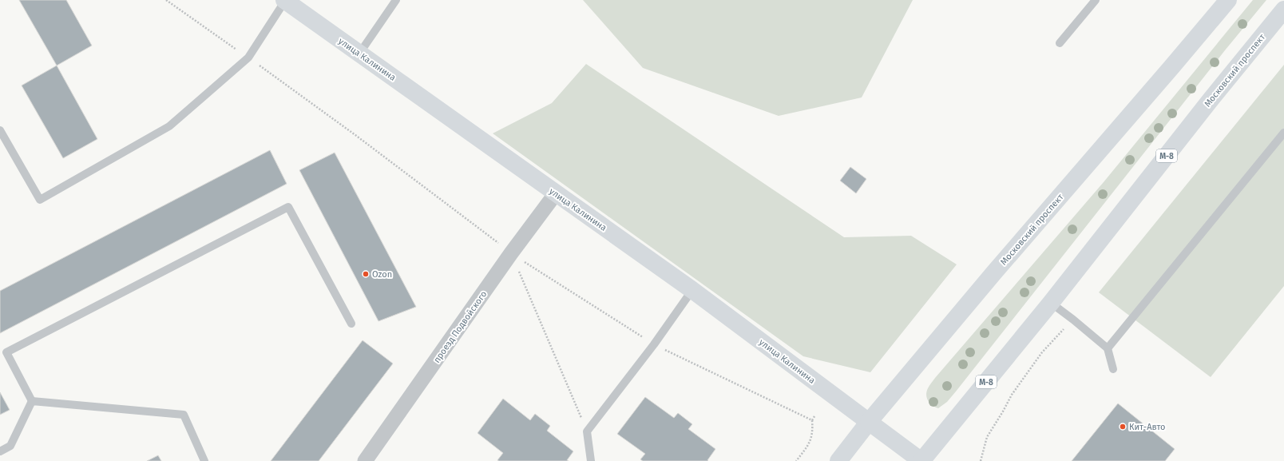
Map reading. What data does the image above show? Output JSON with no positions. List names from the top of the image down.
{
  "streets": {
    "main road": ["улица Калинина", "Московский проспект", "М-8"],
    "street": ["проезд Подвойского"]
  },
  "crossings": [
    ["улица Калинина", "Московский проспект"],
    ["улица Калинина", "М-8"],
    ["улица Калинина", "проезд Подвойского"],
    ["Московский проспект", "М-8"]
  ],
  "places": ["Ozon", "Кит-Авто"]
}
